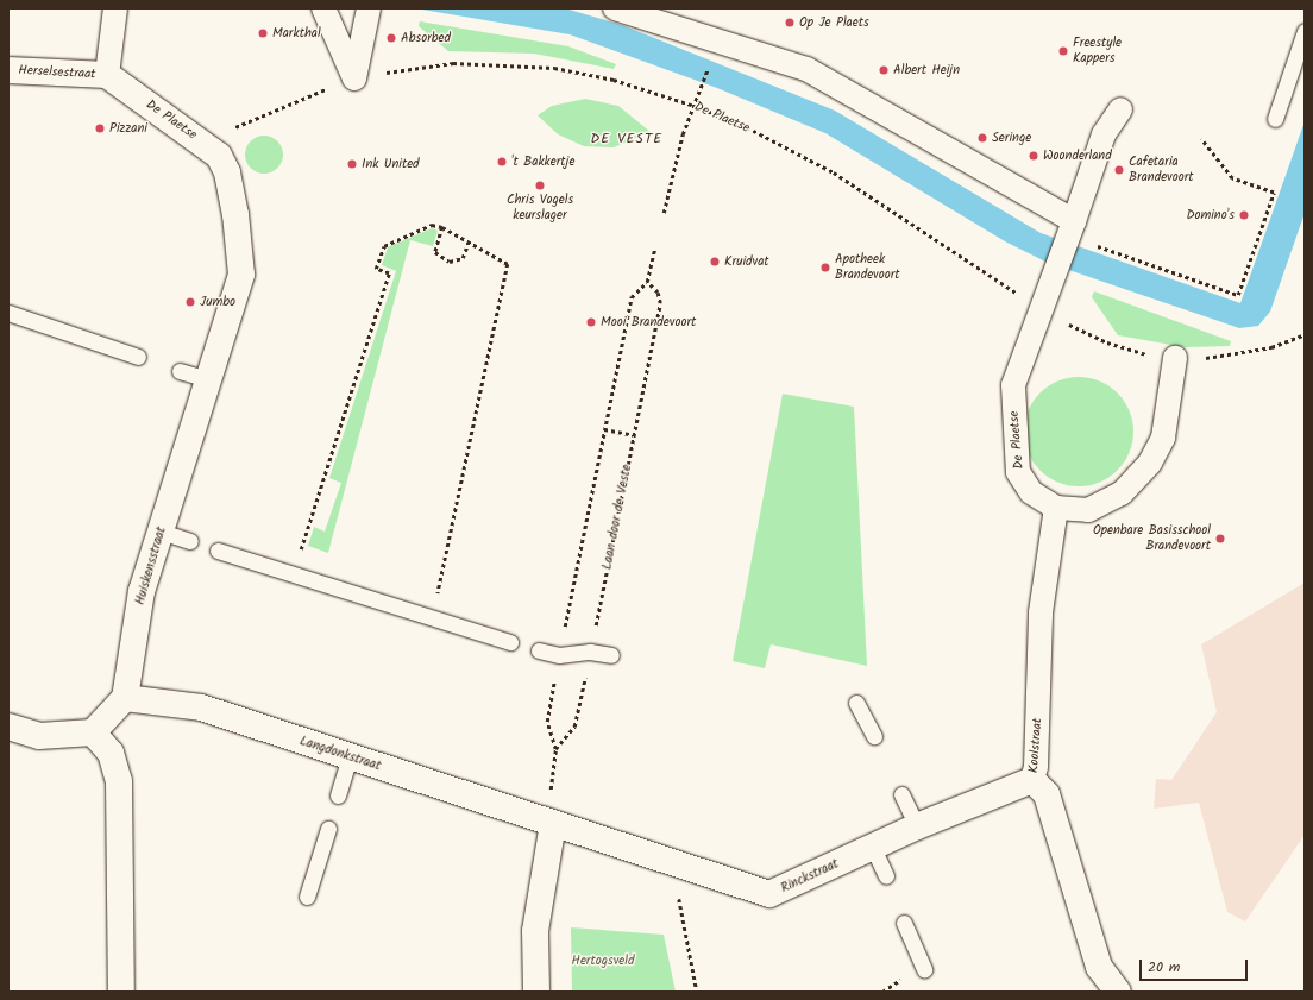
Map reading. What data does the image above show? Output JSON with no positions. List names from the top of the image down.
{
  "streets": {
    "street": [
      "Herselsestraat",
      "De Plaetse",
      "Huiskensstraat",
      "Koolstraat",
      "Langdonkstraat",
      "Rinckstraat"
    ],
    "path": ["Laan door de Veste"]
  },
  "crossings": [
    ["Herselsestraat", "De Plaetse"],
    ["De Plaetse", "Huiskensstraat"],
    ["De Plaetse", "Koolstraat"],
    ["Huiskensstraat", "Langdonkstraat"],
    ["Koolstraat", "Rinckstraat"],
    ["Langdonkstraat", "Rinckstraat"]
  ],
  "districts": ["DE VESTE"],
  "parks": ["Hertogsveld"],
  "places": [
    "Op Je Plaets",
    "Markthal",
    "Absorbed",
    "Freestyle Kappers",
    "Albert Heijn",
    "Pizzani",
    "Seringe",
    "Woonderland",
    "'t Bakkertje",
    "Ink United",
    "Cafetaria Brandevoort",
    "Chris Vogels keurslager",
    "Domino's",
    "Kruidvat",
    "Apotheek Brandevoort",
    "Jumbo",
    "Mooi Brandevoort",
    "Openbare Basisschool Brandevoort"
  ],
  "scale_bar": "20 m"
}
